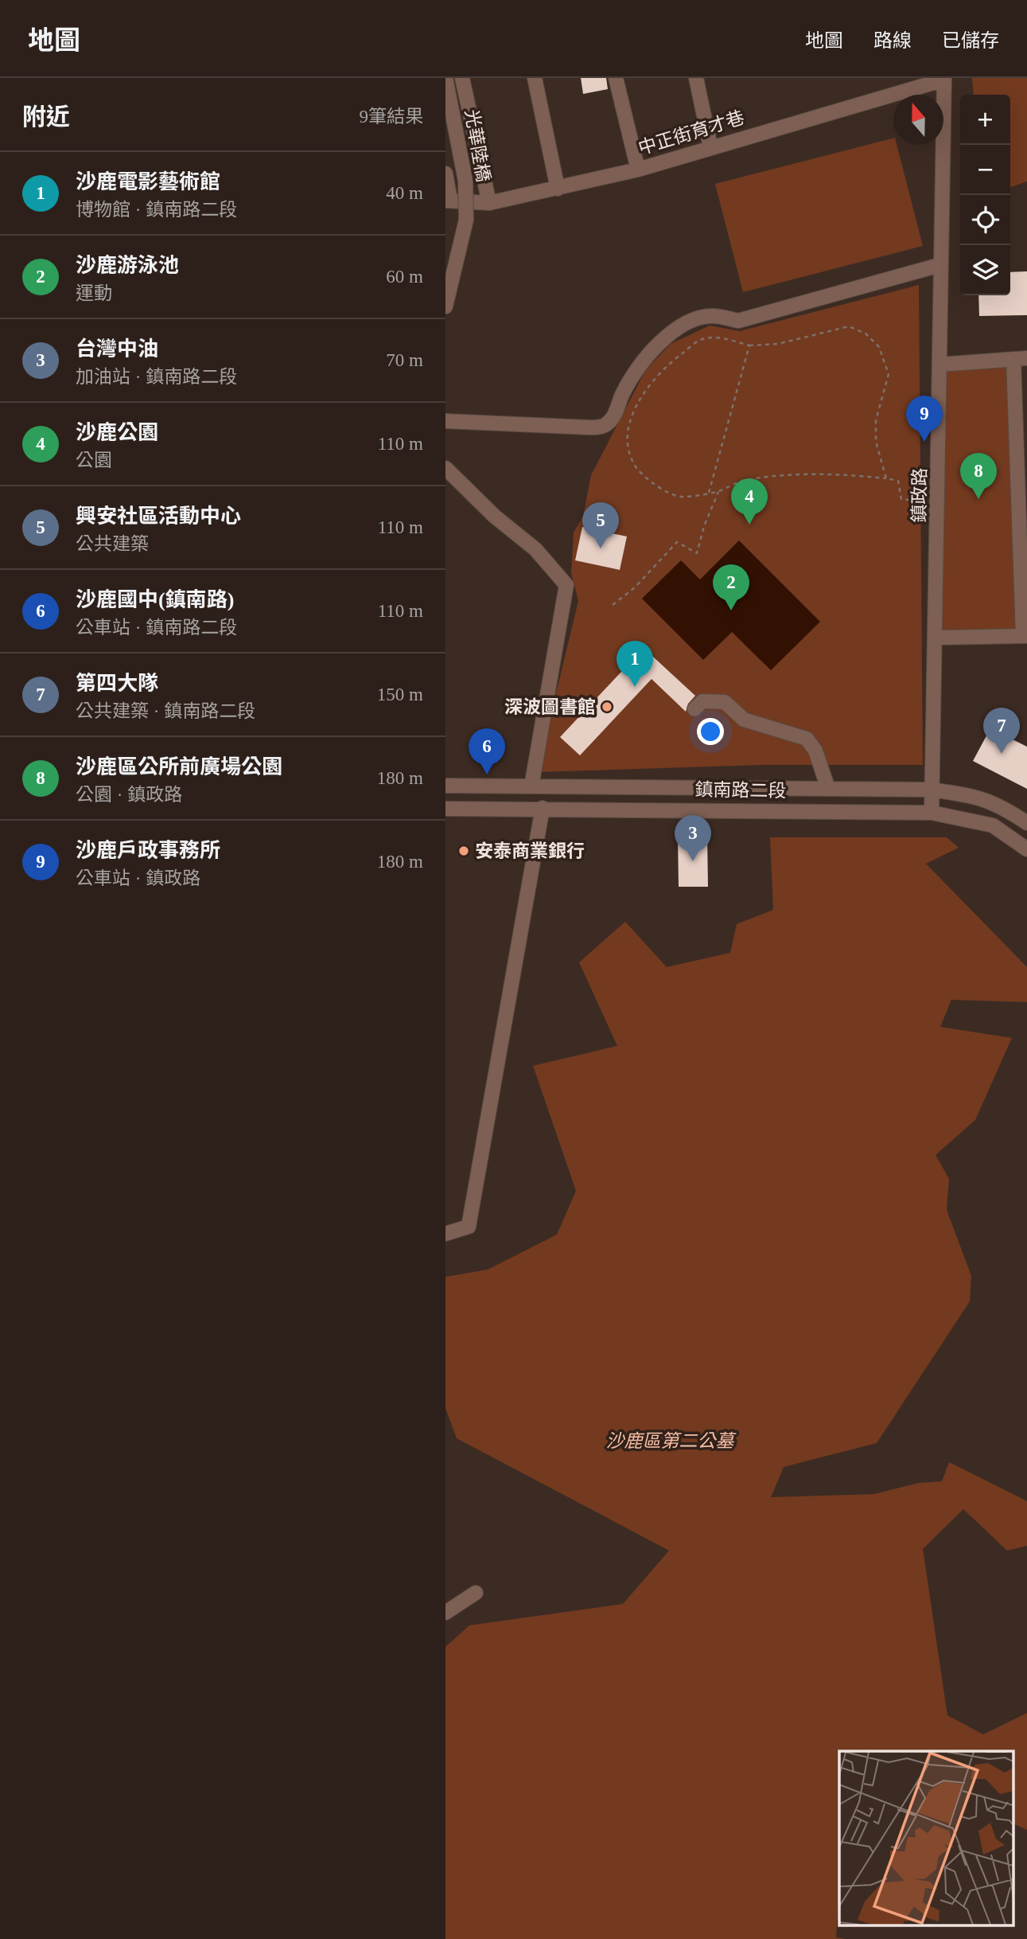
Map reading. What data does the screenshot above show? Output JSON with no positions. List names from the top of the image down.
{
  "streets": {
    "street": [
      "中正街育才巷",
      "光華陸橋",
      "鎮政路",
      "鎮南路二段"
    ]
  },
  "crossings": [
    ["中正街育才巷", "鎮政路"],
    ["鎮政路", "鎮南路二段"]
  ],
  "parks": ["沙鹿區第二公墓"],
  "places": ["深波圖書館", "安泰商業銀行"],
  "north": "top",
  "page": {
    "header": "地圖",
    "nav": ["地圖", "路線", "已儲存"],
    "heading": ["附近", "9筆結果"],
    "map_buttons": ["+", "−"],
    "list": [
      {
        "mark": "1",
        "name": "沙鹿電影藝術館",
        "note": "博物館 · 鎮南路二段",
        "value": "40 m"
      },
      {
        "mark": "2",
        "name": "沙鹿游泳池",
        "note": "運動",
        "value": "60 m"
      },
      {
        "mark": "3",
        "name": "台灣中油",
        "note": "加油站 · 鎮南路二段",
        "value": "70 m"
      },
      {
        "mark": "4",
        "name": "沙鹿公園",
        "note": "公園",
        "value": "110 m"
      },
      {
        "mark": "5",
        "name": "興安社區活動中心",
        "note": "公共建築",
        "value": "110 m"
      },
      {
        "mark": "6",
        "name": "沙鹿國中(鎮南路)",
        "note": "公車站 · 鎮南路二段",
        "value": "110 m"
      },
      {
        "mark": "7",
        "name": "第四大隊",
        "note": "公共建築 · 鎮南路二段",
        "value": "150 m"
      },
      {
        "mark": "8",
        "name": "沙鹿區公所前廣場公園",
        "note": "公園 · 鎮政路",
        "value": "180 m"
      },
      {
        "mark": "9",
        "name": "沙鹿戶政事務所",
        "note": "公車站 · 鎮政路",
        "value": "180 m"
      }
    ],
    "pins": [
      "9",
      "8",
      "4",
      "5",
      "2",
      "1",
      "7",
      "6",
      "3"
    ]
  }
}
